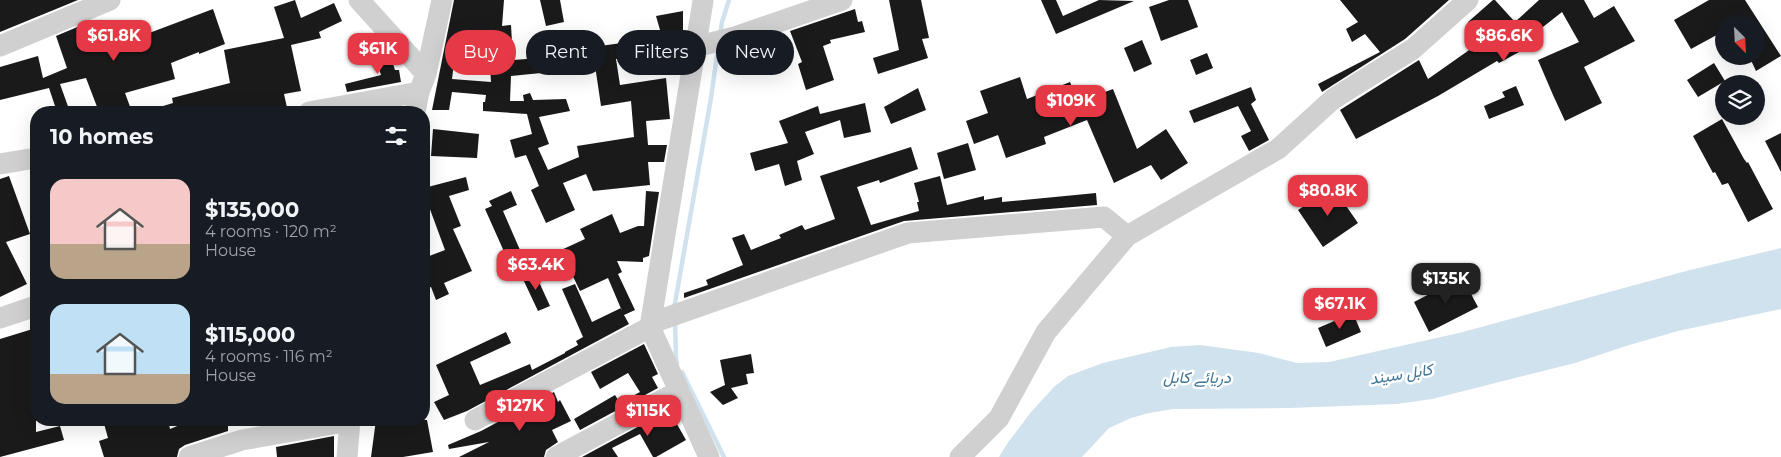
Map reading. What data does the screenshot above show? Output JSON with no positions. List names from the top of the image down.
{
  "water": ["کابل سيند", "دریائے کابل"],
  "north": "bottom right",
  "page": {
    "price": [
      "$61.8K",
      "$86.6K",
      "$61K",
      "$109K",
      "$80.8K",
      "$63.4K",
      "$135K",
      "$67.1K",
      "$127K",
      "$115K"
    ],
    "chip": [
      "Buy",
      "Rent",
      "Filters",
      "New"
    ],
    "heading": "10 homes",
    "list": [
      {
        "name": "$135,000",
        "note": "4 rooms · 120 m² · House"
      },
      {
        "name": "$115,000",
        "note": "4 rooms · 116 m² · House"
      }
    ]
  }
}
